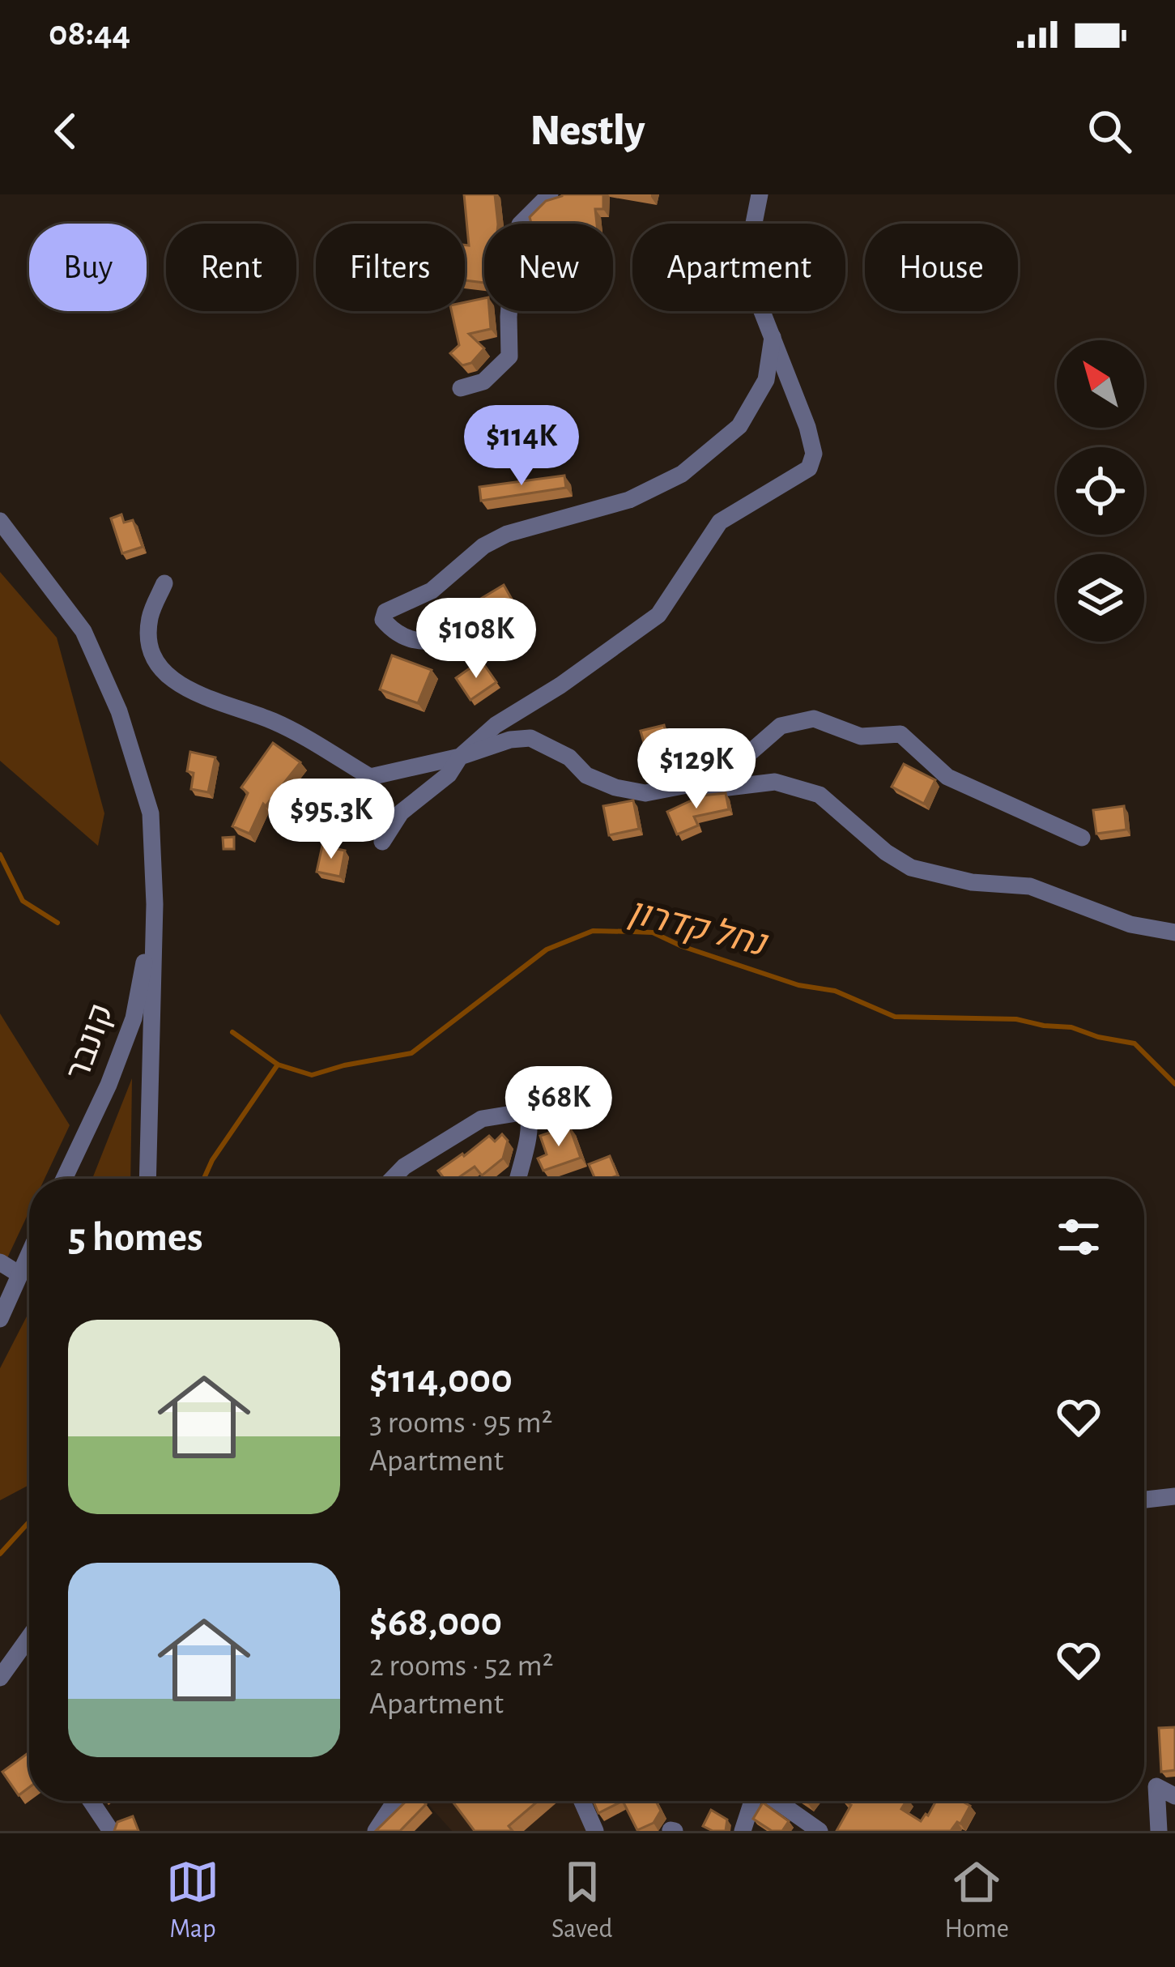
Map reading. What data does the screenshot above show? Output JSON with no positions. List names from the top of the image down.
{
  "streets": {
    "street": ["קונבר"]
  },
  "water": ["נחל קדרון"],
  "north": "top left",
  "page": {
    "status": "08:44",
    "header": "Nestly",
    "chip": [
      "Buy",
      "Rent",
      "Filters",
      "New",
      "Apartment",
      "House"
    ],
    "price": [
      "$114K",
      "$108K",
      "$129K",
      "$95.3K",
      "$68K"
    ],
    "heading": "5 homes",
    "list": [
      {
        "name": "$114,000",
        "note": "3 rooms · 95 m² · Apartment"
      },
      {
        "name": "$68,000",
        "note": "2 rooms · 52 m² · Apartment"
      }
    ],
    "tabs": ["Map", "Saved", "Home"]
  }
}
